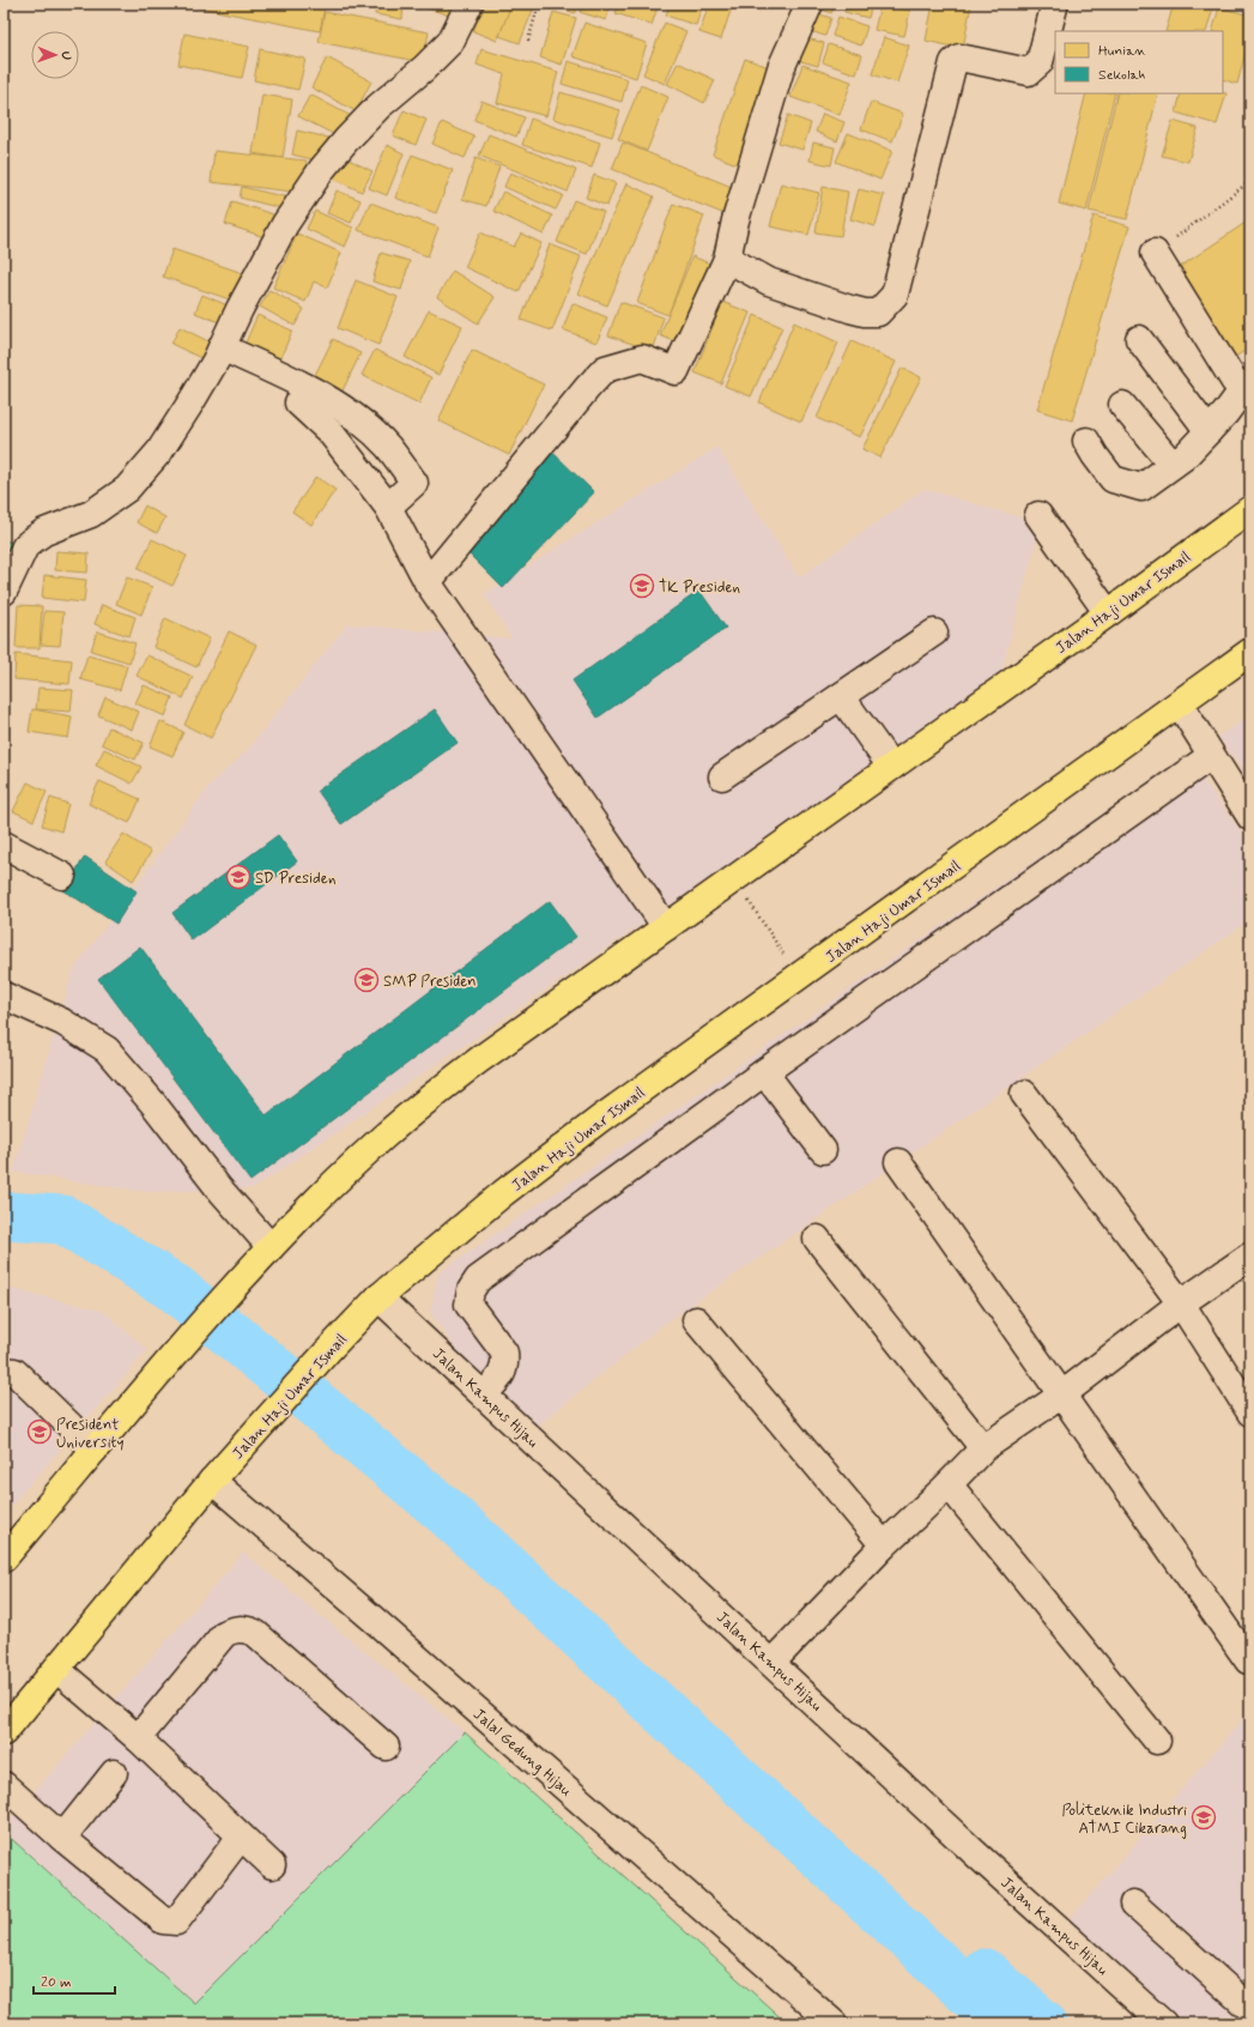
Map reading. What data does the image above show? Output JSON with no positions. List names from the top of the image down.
{
  "streets": {
    "main road": ["Jalan Haji Umar Ismail"],
    "street": ["Jalan Kampus Hijau", "Jalal Gedung Hijau"]
  },
  "crossings": [
    ["Jalan Haji Umar Ismail", "Jalan Kampus Hijau"],
    ["Jalan Haji Umar Ismail", "Jalal Gedung Hijau"]
  ],
  "places": {
    "school or university": [
      "TK Presiden",
      "SD Presiden",
      "SMP Presiden",
      "President University",
      "Politeknik Industri ATMI Cikarang"
    ]
  },
  "legend": ["Hunian", "Sekolah"],
  "scale_bar": "20 m",
  "north": "right"
}
